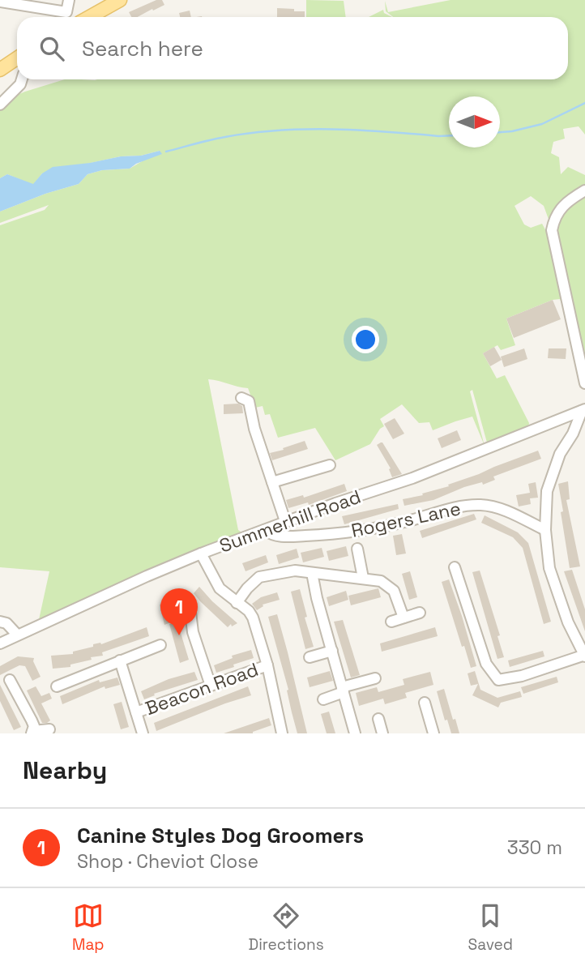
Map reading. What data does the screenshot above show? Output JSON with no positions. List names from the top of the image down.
{
  "streets": {
    "street": ["Rogers Lane", "Summerhill Road", "Beacon Road"]
  },
  "crossings": [
    ["Rogers Lane", "Summerhill Road"]
  ],
  "north": "right",
  "page": {
    "search": "Search here",
    "pins": "1",
    "heading": "Nearby",
    "list": [
      {
        "mark": "1",
        "name": "Canine Styles Dog Groomers",
        "note": "Shop · Cheviot Close",
        "value": "330 m"
      }
    ],
    "nav": ["Map", "Directions", "Saved"]
  }
}
